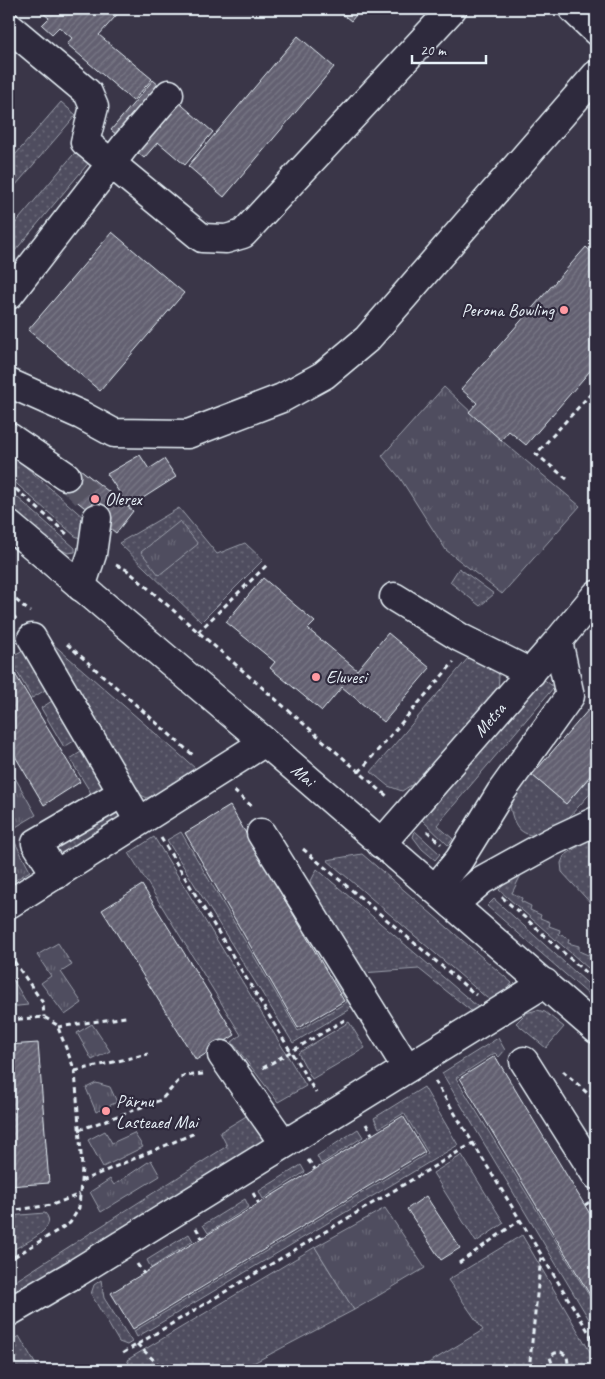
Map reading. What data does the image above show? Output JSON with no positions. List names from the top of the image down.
{
  "streets": {
    "street": ["Metsa", "Mai"]
  },
  "crossings": [
    ["Metsa", "Mai"]
  ],
  "places": [
    "Perona Bowling",
    "Olerex",
    "Eluvesi",
    "Pärnu Lasteaed Mai"
  ],
  "scale_bar": "20 m"
}
